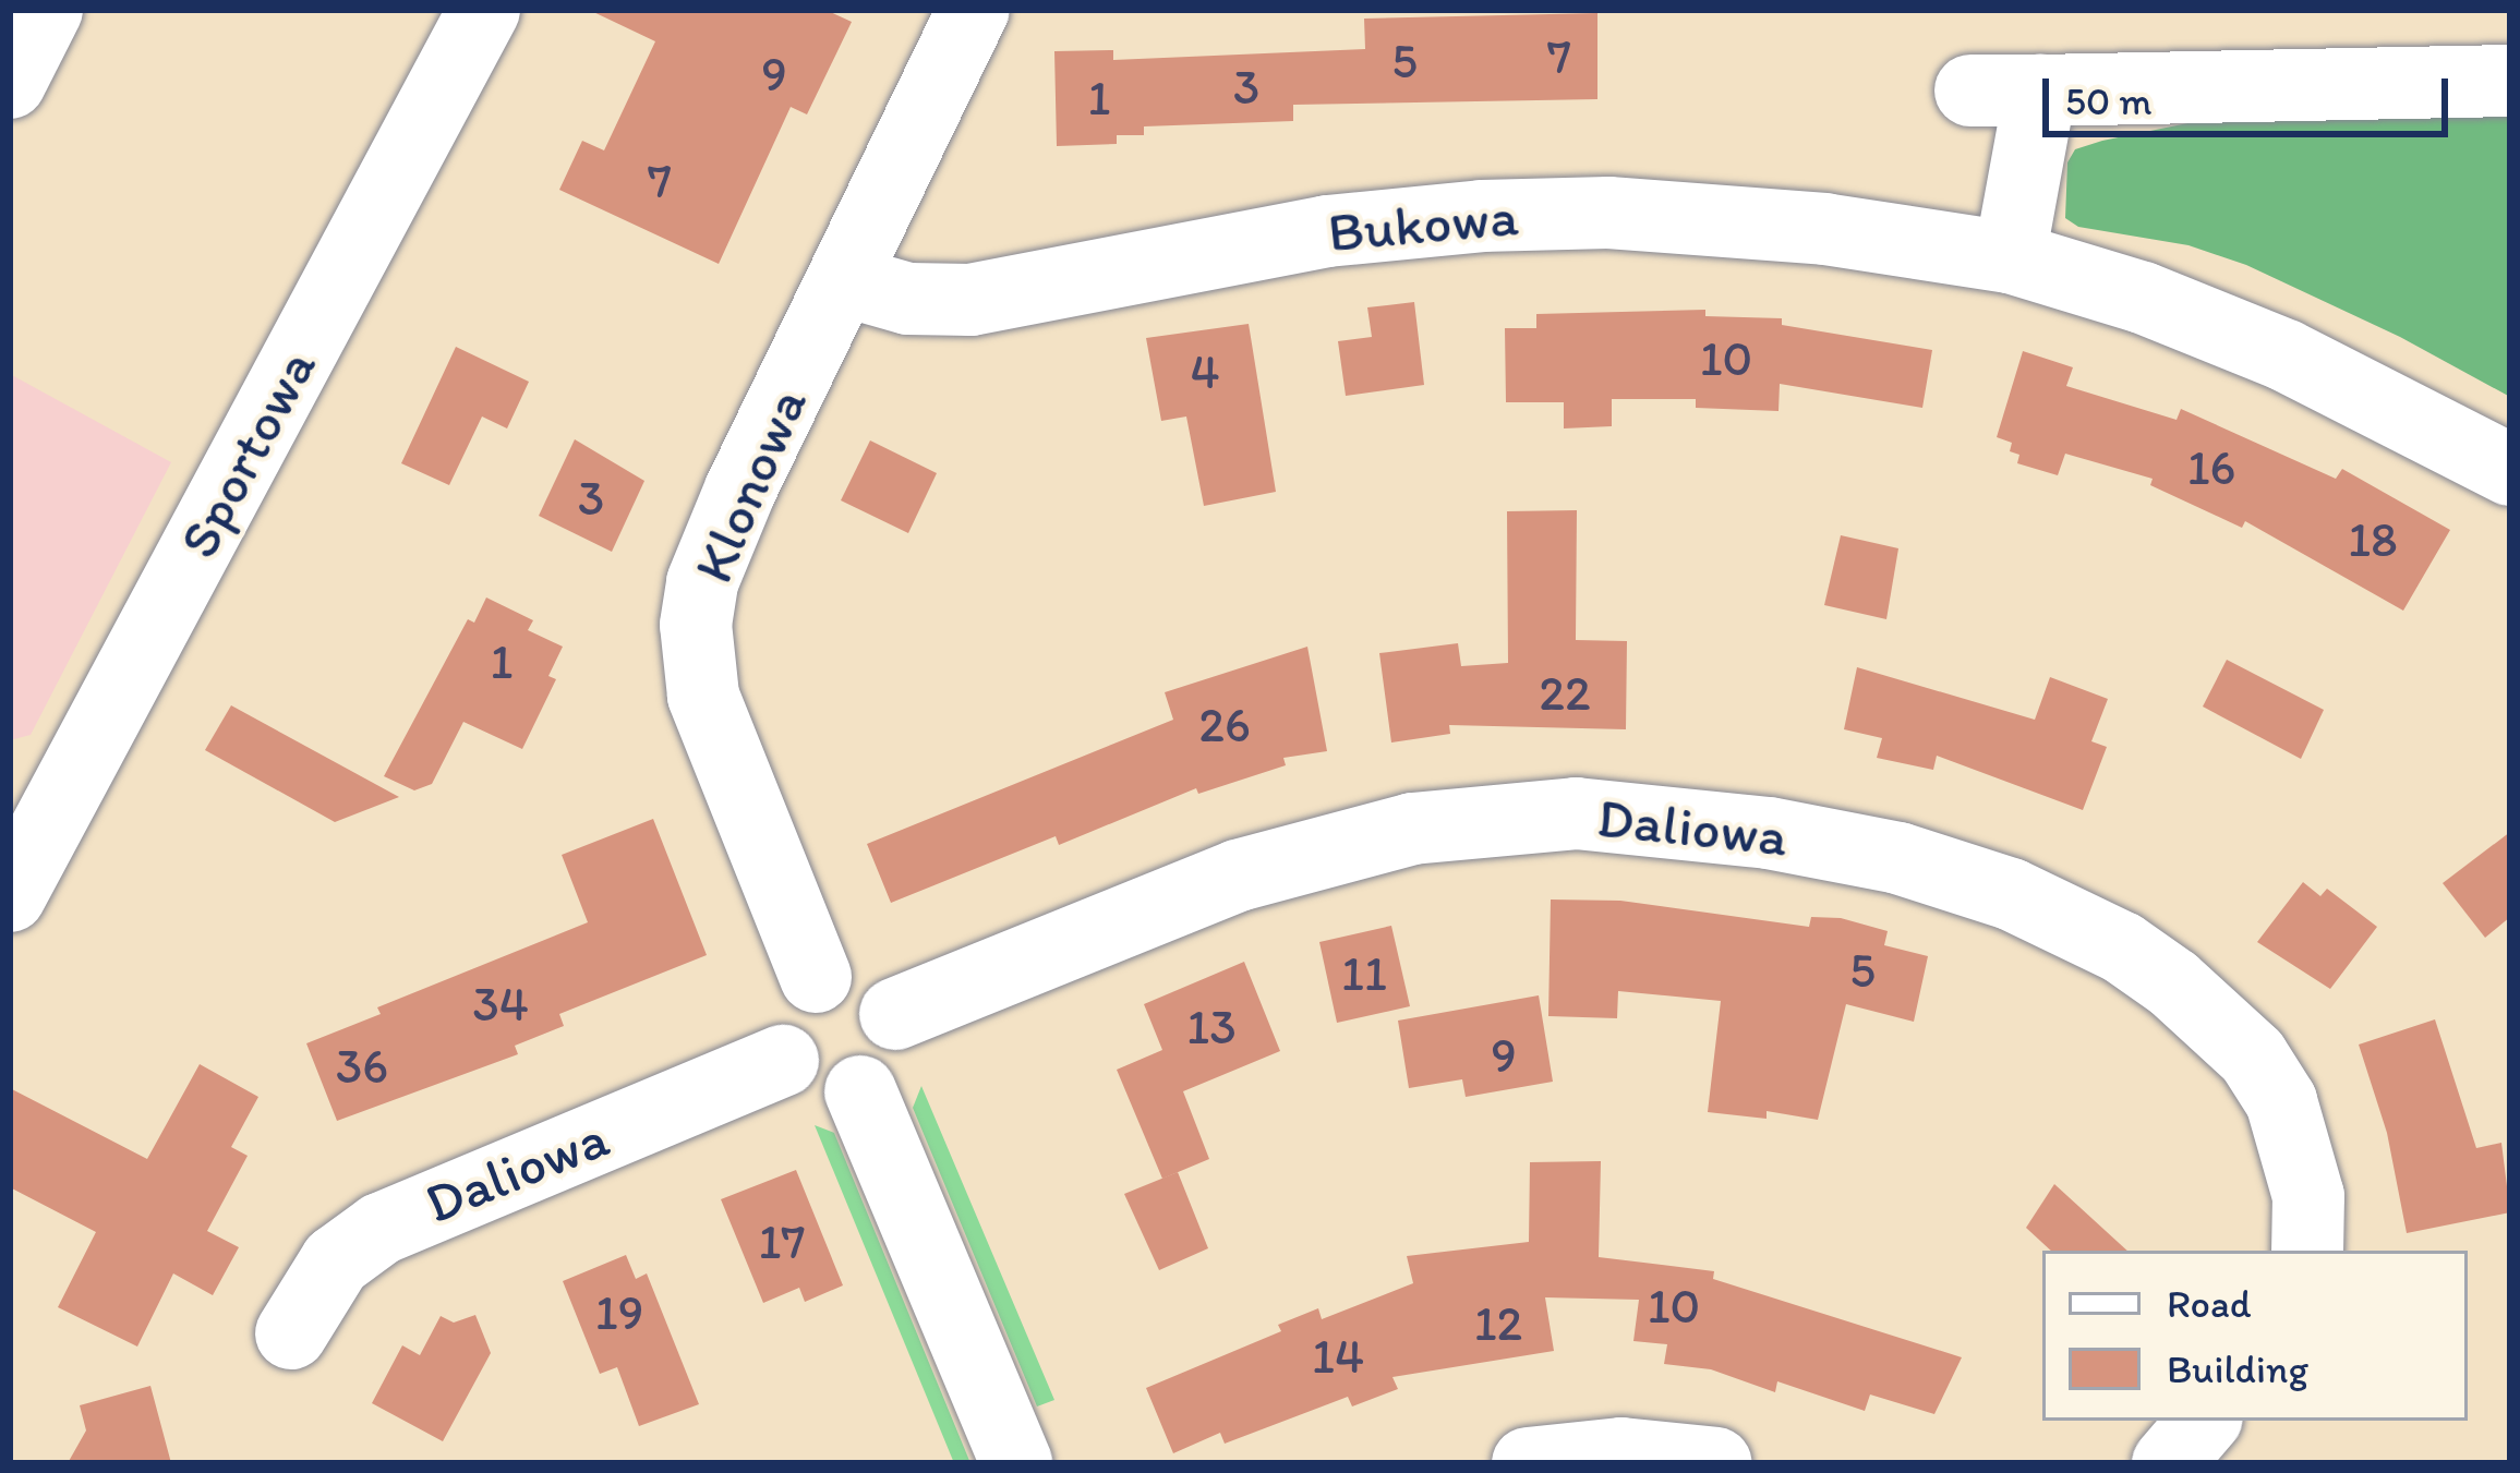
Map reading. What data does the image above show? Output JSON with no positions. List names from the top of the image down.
{
  "streets": {
    "street": [
      "Bukowa",
      "Sportowa",
      "Klonowa",
      "Daliowa"
    ]
  },
  "crossings": [
    ["Bukowa", "Klonowa"],
    ["Klonowa", "Daliowa"]
  ],
  "house_numbers": [
    "7",
    "5",
    "9",
    "3",
    "1",
    "7",
    "10",
    "4",
    "16",
    "3",
    "18",
    "1",
    "22",
    "26",
    "5",
    "11",
    "34",
    "13",
    "9",
    "36",
    "17",
    "10",
    "19",
    "12",
    "14"
  ],
  "legend": ["Road", "Building"],
  "scale_bar": "50 m"
}
